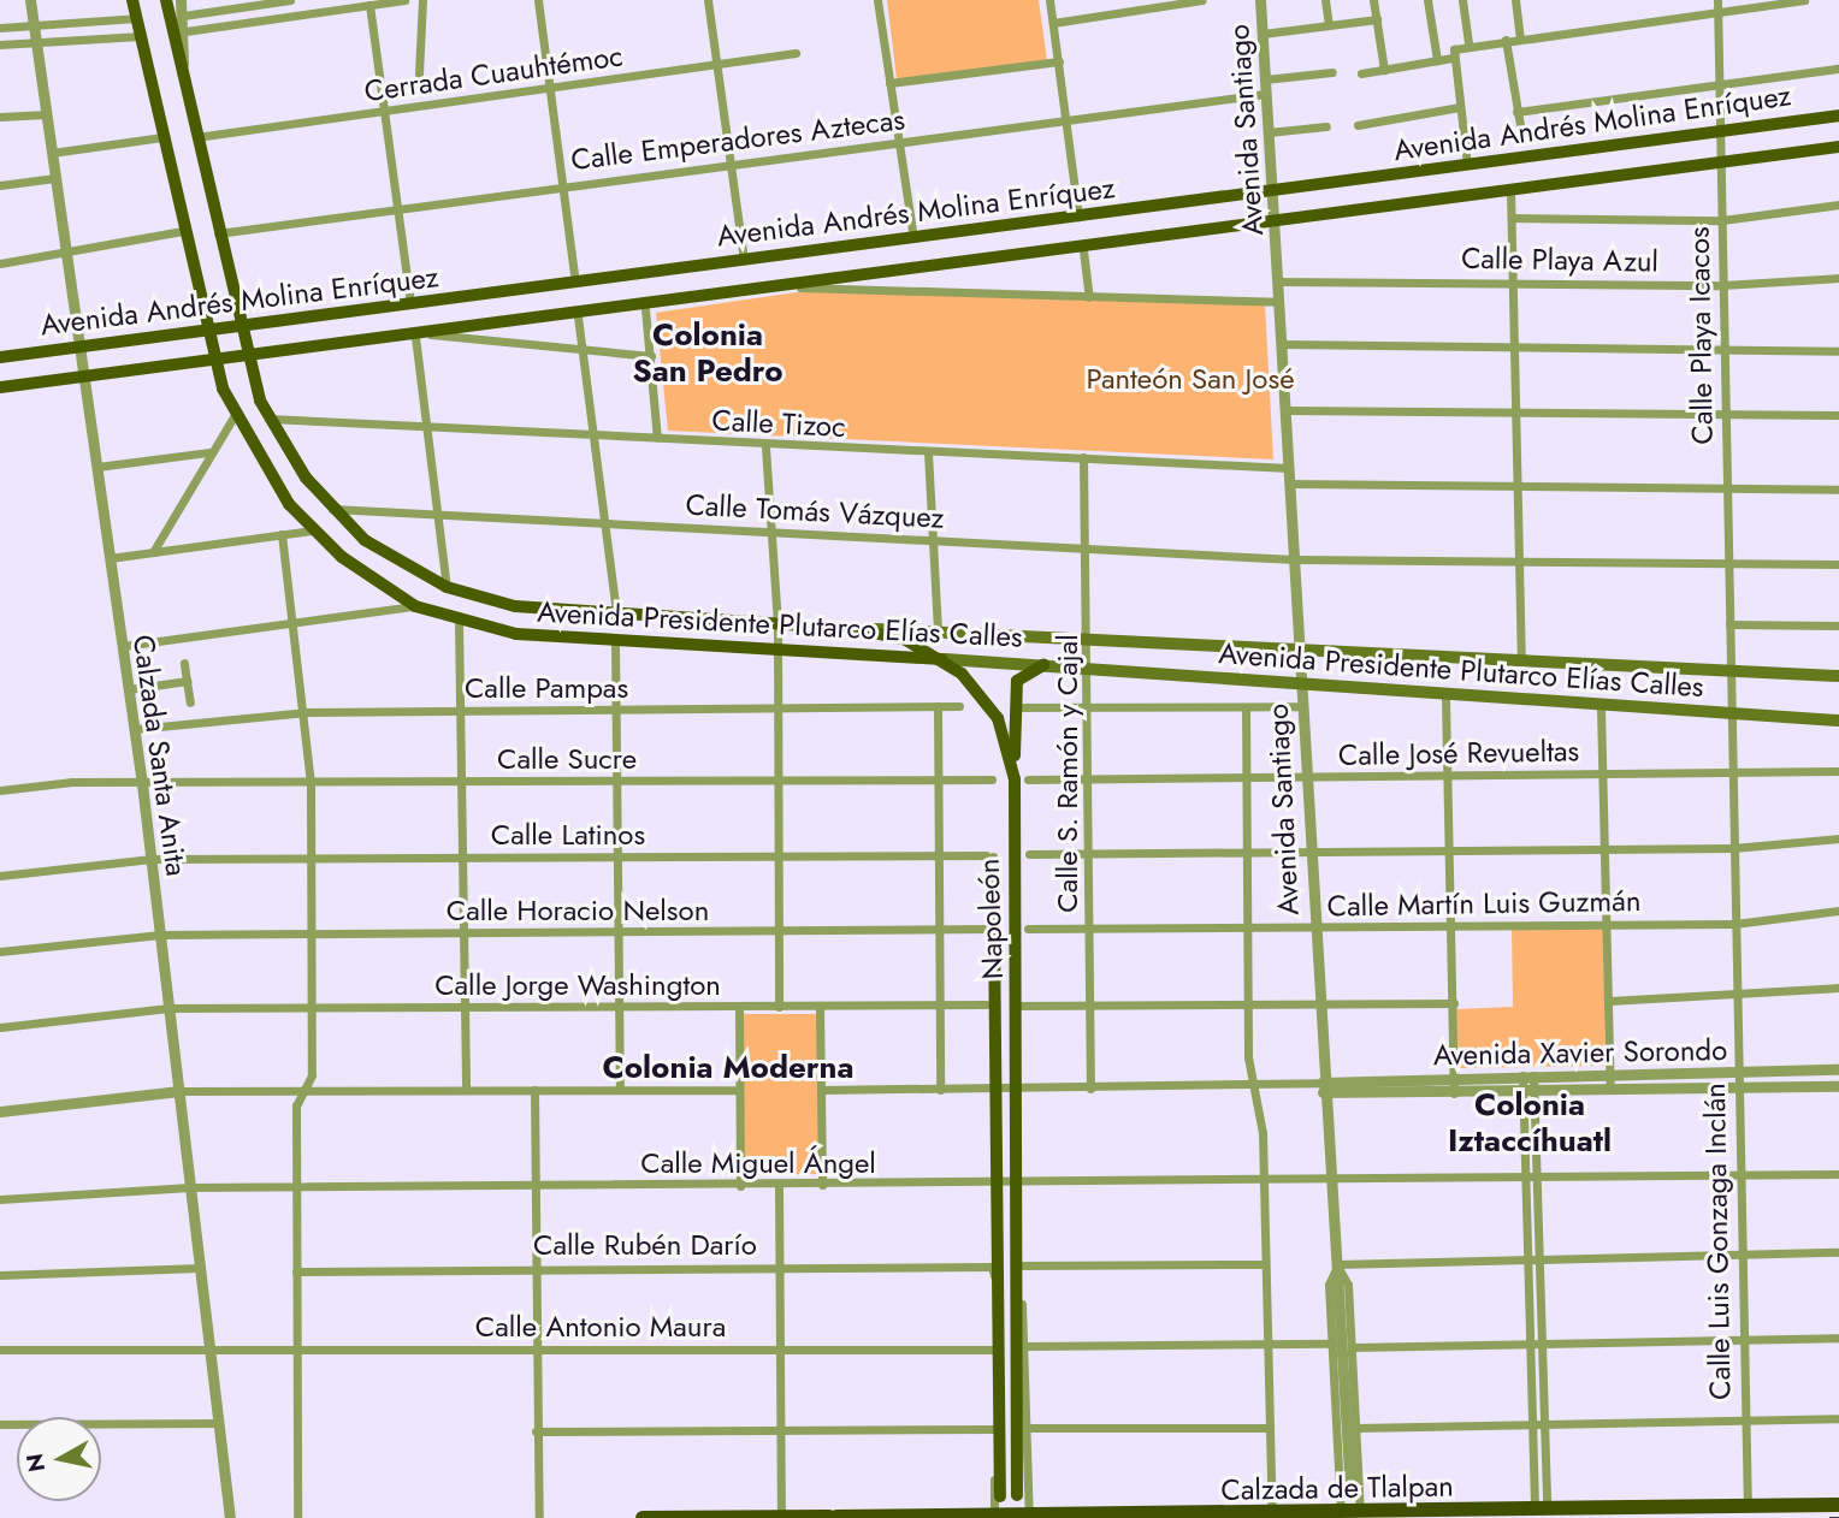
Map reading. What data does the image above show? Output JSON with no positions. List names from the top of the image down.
{
  "streets": {
    "highway": ["Calzada de Tlalpan"],
    "main road": ["Avenida Andrés Molina Enríquez", "Avenida Presidente Plutarco Elías Calles", "Napoleón"],
    "street": [
      "Cerrada Cuauhtémoc",
      "Avenida Santiago",
      "Calle Emperadores Aztecas",
      "Calle Playa Azul",
      "Calle Playa Icacos",
      "Calle Tizoc",
      "Calle Tomás Vázquez",
      "Calle Pampas",
      "Calle José Revueltas",
      "Calzada Santa Anita",
      "Calle Sucre",
      "Calle S. Ramón y Cajal",
      "Calle Latinos",
      "Calle Martín Luis Guzmán",
      "Calle Horacio Nelson",
      "Calle Jorge Washington",
      "Avenida Xavier Sorondo",
      "Calle Miguel Ángel",
      "Calle Luis Gonzaga Inclán",
      "Calle Rubén Darío",
      "Calle Antonio Maura"
    ]
  },
  "crossings": [
    ["Cerrada Cuauhtémoc", "Avenida Presidente Plutarco Elías Calles"],
    ["Avenida Andrés Molina Enríquez", "Avenida Santiago"],
    ["Avenida Andrés Molina Enríquez", "Calle Playa Icacos"],
    ["Avenida Andrés Molina Enríquez", "Avenida Presidente Plutarco Elías Calles"],
    ["Avenida Andrés Molina Enríquez", "Calzada Santa Anita"],
    ["Avenida Santiago", "Calle Emperadores Aztecas"],
    ["Avenida Santiago", "Calle Playa Azul"],
    ["Avenida Santiago", "Calle Tizoc"],
    ["Avenida Santiago", "Calle Tomás Vázquez"],
    ["Avenida Santiago", "Avenida Presidente Plutarco Elías Calles"],
    ["Avenida Santiago", "Calle José Revueltas"],
    ["Avenida Santiago", "Calle Martín Luis Guzmán"],
    ["Avenida Santiago", "Avenida Xavier Sorondo"],
    ["Avenida Santiago", "Calle Miguel Ángel"],
    ["Avenida Santiago", "Calzada de Tlalpan"],
    ["Calle Emperadores Aztecas", "Avenida Presidente Plutarco Elías Calles"],
    ["Calle Playa Azul", "Calle Playa Icacos"],
    ["Calle Playa Icacos", "Calle Tomás Vázquez"],
    ["Calle Playa Icacos", "Avenida Presidente Plutarco Elías Calles"],
    ["Calle Playa Icacos", "Calle Luis Gonzaga Inclán"],
    ["Calle Tizoc", "Avenida Presidente Plutarco Elías Calles"],
    ["Calle Tizoc", "Calle S. Ramón y Cajal"],
    ["Calle Tomás Vázquez", "Avenida Presidente Plutarco Elías Calles"],
    ["Calle Tomás Vázquez", "Calle S. Ramón y Cajal"],
    ["Avenida Presidente Plutarco Elías Calles", "Calle S. Ramón y Cajal"],
    ["Avenida Presidente Plutarco Elías Calles", "Napoleón"],
    ["Avenida Presidente Plutarco Elías Calles", "Calle Luis Gonzaga Inclán"],
    ["Calle Pampas", "Calzada Santa Anita"],
    ["Calle José Revueltas", "Calle S. Ramón y Cajal"],
    ["Calle José Revueltas", "Napoleón"],
    ["Calle José Revueltas", "Calle Luis Gonzaga Inclán"],
    ["Calzada Santa Anita", "Calle Sucre"],
    ["Calzada Santa Anita", "Calle Latinos"],
    ["Calzada Santa Anita", "Calle Horacio Nelson"],
    ["Calzada Santa Anita", "Calle Jorge Washington"],
    ["Calzada Santa Anita", "Calle Miguel Ángel"],
    ["Calzada Santa Anita", "Calle Antonio Maura"],
    ["Calle S. Ramón y Cajal", "Calle Martín Luis Guzmán"],
    ["Calle Latinos", "Napoleón"],
    ["Calle Martín Luis Guzmán", "Calle Luis Gonzaga Inclán"],
    ["Calle Horacio Nelson", "Napoleón"],
    ["Napoleón", "Calle Miguel Ángel"],
    ["Napoleón", "Calzada de Tlalpan"],
    ["Avenida Xavier Sorondo", "Calle Luis Gonzaga Inclán"],
    ["Calle Miguel Ángel", "Calle Luis Gonzaga Inclán"],
    ["Calle Luis Gonzaga Inclán", "Calzada de Tlalpan"],
    ["Calle Rubén Darío", "Calle Antonio Maura"]
  ],
  "districts": ["Colonia San Pedro", "Colonia Moderna", "Colonia Iztaccíhuatl"],
  "parks": ["Panteón San José"],
  "north": "left"
}
